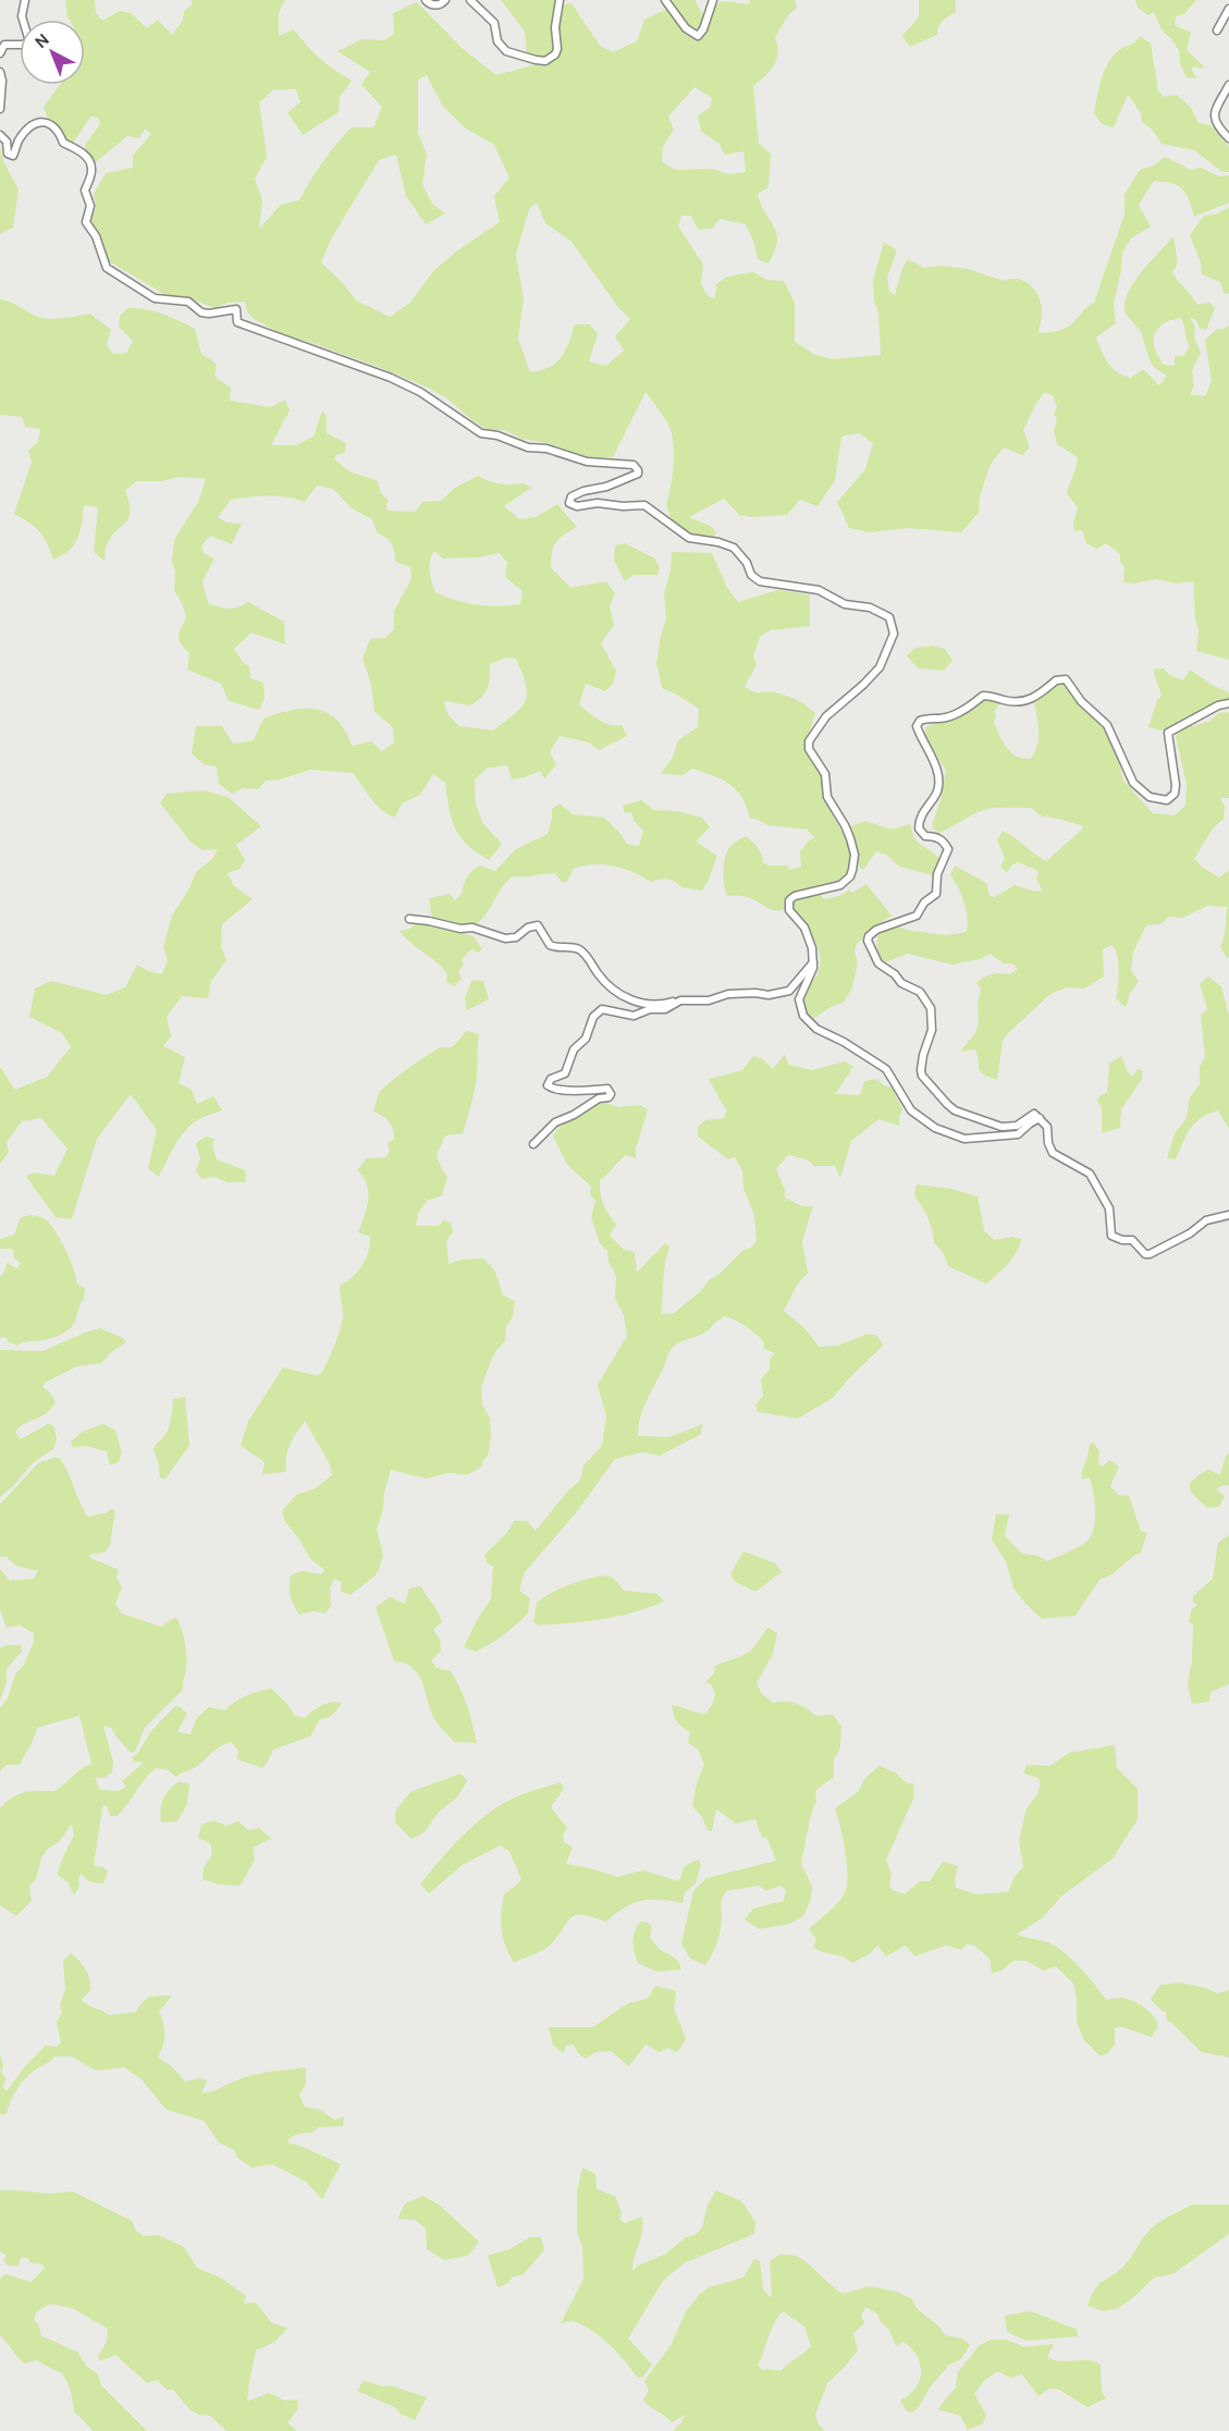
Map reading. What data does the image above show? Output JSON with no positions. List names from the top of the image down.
{
  "north": "top left"
}
